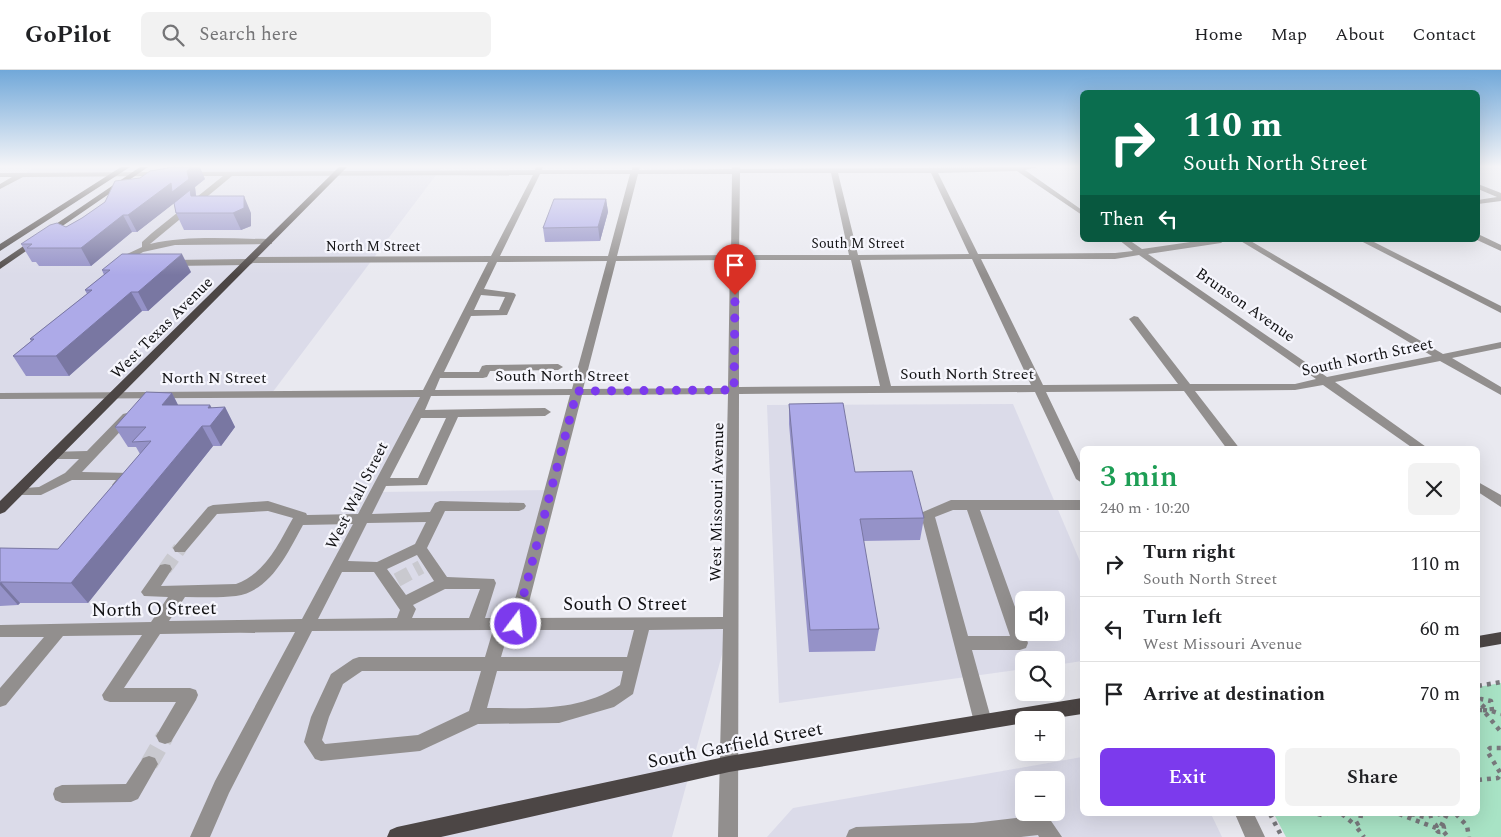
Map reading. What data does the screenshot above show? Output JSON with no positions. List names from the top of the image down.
{
  "streets": {
    "main road": ["West Texas Avenue", "South Garfield Street"],
    "street": [
      "South M Street",
      "North M Street",
      "Brunson Avenue",
      "South North Street",
      "North N Street",
      "West Wall Street",
      "West Missouri Avenue",
      "South O Street",
      "North O Street"
    ]
  },
  "crossings": [
    ["South M Street", "North M Street"],
    ["South M Street", "Brunson Avenue"],
    ["South M Street", "West Wall Street"],
    ["South M Street", "West Missouri Avenue"],
    ["North M Street", "West Texas Avenue"],
    ["North M Street", "West Wall Street"],
    ["Brunson Avenue", "South North Street"],
    ["West Texas Avenue", "North N Street"],
    ["South North Street", "North N Street"],
    ["South North Street", "West Wall Street"],
    ["South North Street", "West Missouri Avenue"],
    ["North N Street", "West Wall Street"],
    ["West Wall Street", "South O Street"],
    ["West Wall Street", "North O Street"],
    ["West Missouri Avenue", "South O Street"],
    ["West Missouri Avenue", "South Garfield Street"],
    ["South O Street", "North O Street"]
  ],
  "page": {
    "header": "GoPilot",
    "search": "Search here",
    "nav": [
      "Home",
      "Map",
      "About",
      "Contact"
    ],
    "turn": ["110 m", "South North Street"],
    "then": "Then",
    "heading": ["3 min", "240 m · 10:20"],
    "list": [
      {
        "name": "Turn right",
        "note": "South North Street",
        "value": "110 m"
      },
      {
        "name": "Turn left",
        "note": "West Missouri Avenue",
        "value": "60 m"
      },
      {
        "name": "Arrive at destination",
        "value": "70 m"
      }
    ],
    "map_buttons": ["+", "−"],
    "buttons": ["Exit", "Share"]
  }
}
